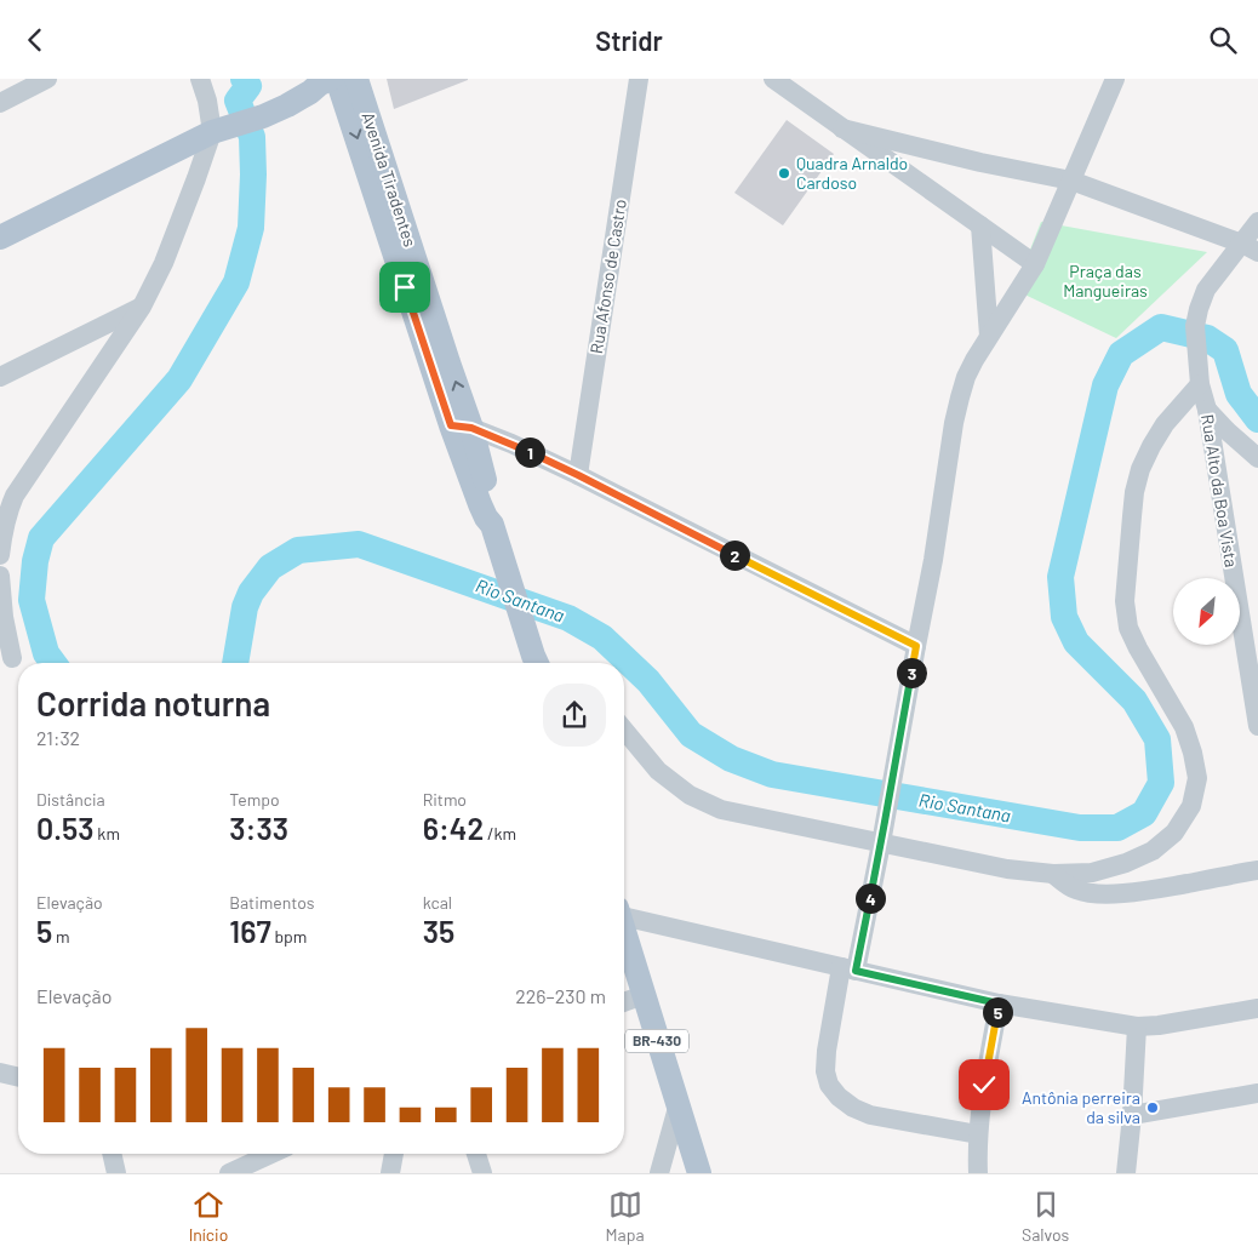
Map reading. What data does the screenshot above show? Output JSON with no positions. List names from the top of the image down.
{
  "streets": {
    "main road": ["Avenida Tiradentes", "BR-430"],
    "street": ["Rua Afonso de Castro", "Rua Alto da Boa Vista"]
  },
  "water": ["Rio Santana"],
  "parks": ["Praça das Mangueiras"],
  "places": ["Quadra Arnaldo Cardoso", "Antônia perreira da silva"],
  "north": "bottom left",
  "page": {
    "header": "Stridr",
    "pins": [
      "1",
      "2",
      "3",
      "4",
      "5"
    ],
    "heading": ["Corrida noturna", "21:32"],
    "stats": [
      ["Distância", "0.53 km"],
      ["Tempo", "3:33"],
      ["Ritmo", "6:42 /km"],
      ["Elevação", "5 m"],
      ["Batimentos", "167 bpm"],
      ["kcal", "35"]
    ],
    "chart": ["Elevação", "226–230 m"],
    "tabs": ["Início", "Mapa", "Salvos"]
  }
}
